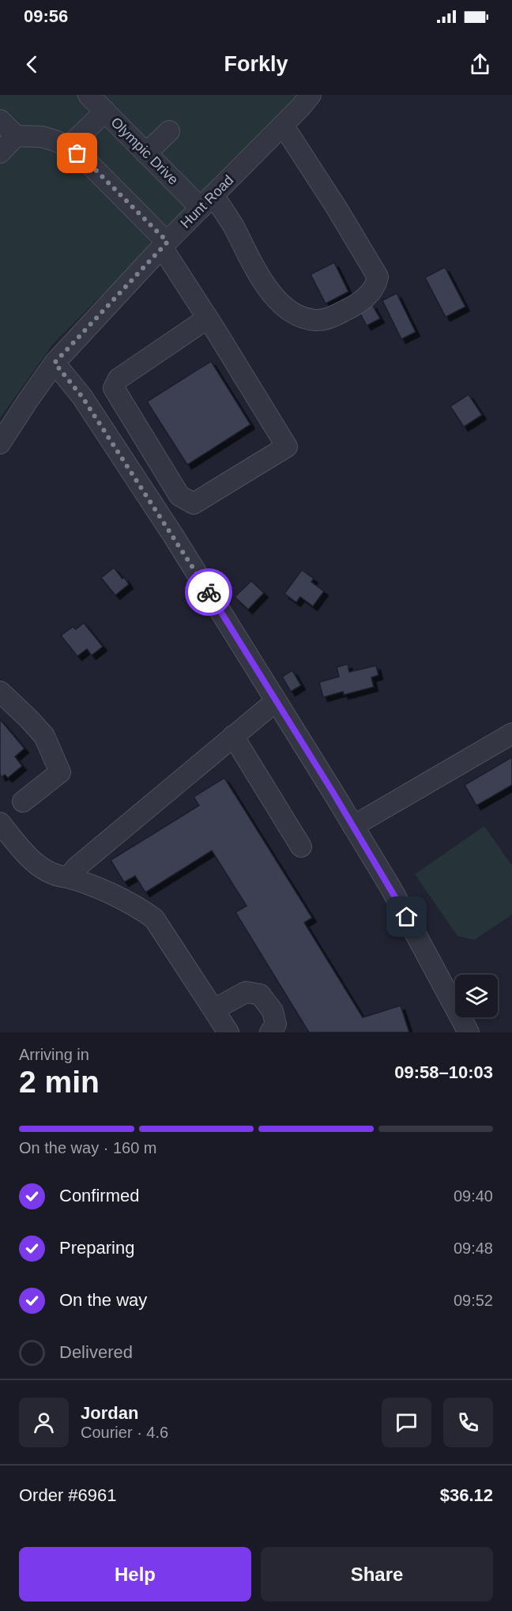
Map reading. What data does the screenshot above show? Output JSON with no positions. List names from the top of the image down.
{
  "streets": {
    "street": ["Olympic Drive", "Hunt Road"]
  },
  "crossings": [
    ["Olympic Drive", "Hunt Road"]
  ],
  "page": {
    "status": "09:56",
    "header": "Forkly",
    "heading": ["2 min", "Arriving in", "09:58–10:03"],
    "panel": [
      "Jordan",
      "Courier · 4.6",
      "Order #6961",
      "$36.12"
    ],
    "bar": "On the way · 160 m",
    "list": [
      ["Confirmed", "09:40"],
      ["Preparing", "09:48"],
      ["On the way", "09:52"],
      "Delivered"
    ],
    "buttons": ["Help", "Share"]
  }
}
